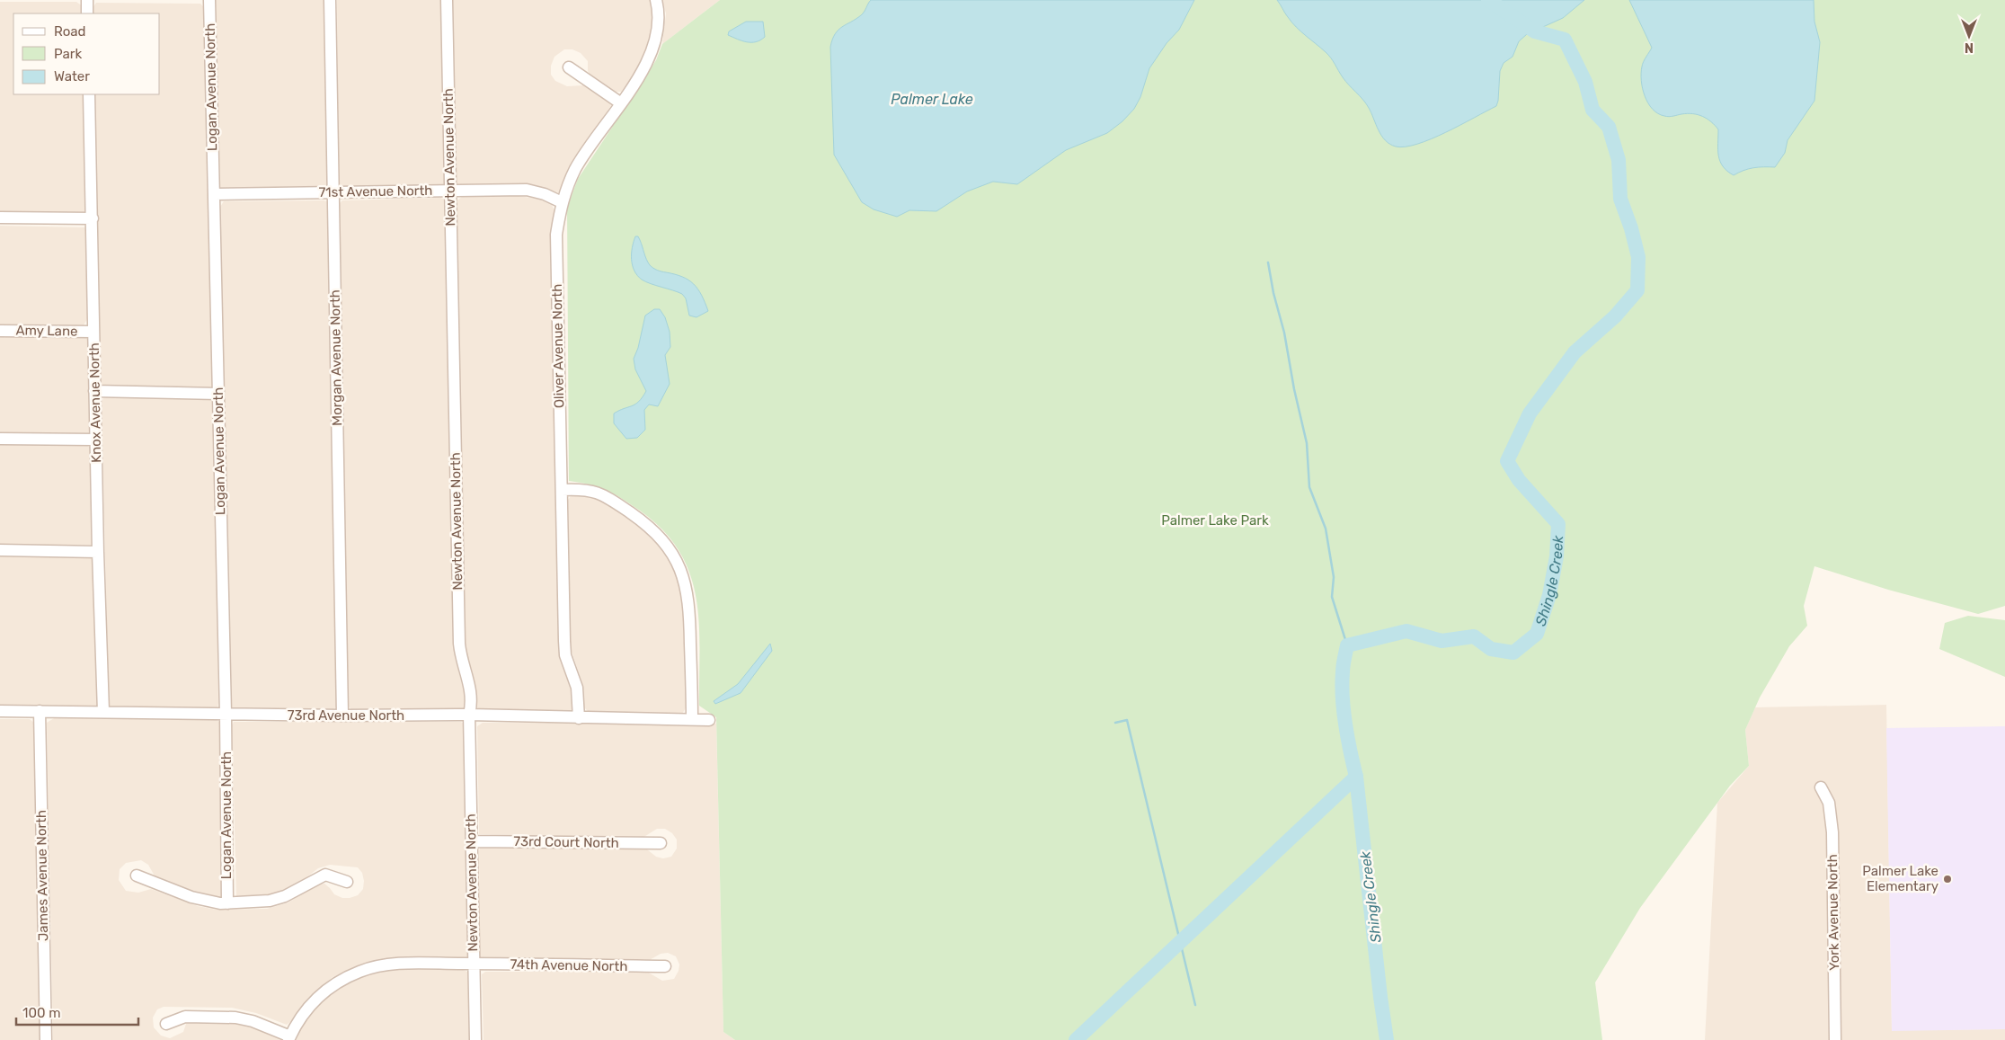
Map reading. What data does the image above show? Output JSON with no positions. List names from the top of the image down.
{
  "streets": {
    "street": [
      "Logan Avenue North",
      "Newton Avenue North",
      "71st Avenue North",
      "Amy Lane",
      "Oliver Avenue North",
      "Morgan Avenue North",
      "Knox Avenue North",
      "73rd Avenue North",
      "73rd Court North",
      "James Avenue North",
      "York Avenue North",
      "74th Avenue North"
    ]
  },
  "crossings": [
    ["Logan Avenue North", "71st Avenue North"],
    ["Logan Avenue North", "73rd Avenue North"],
    ["Newton Avenue North", "71st Avenue North"],
    ["Newton Avenue North", "73rd Avenue North"],
    ["Newton Avenue North", "73rd Court North"],
    ["Newton Avenue North", "74th Avenue North"],
    ["71st Avenue North", "Oliver Avenue North"],
    ["71st Avenue North", "Morgan Avenue North"],
    ["Amy Lane", "Knox Avenue North"],
    ["Oliver Avenue North", "73rd Avenue North"],
    ["Morgan Avenue North", "73rd Avenue North"],
    ["Knox Avenue North", "73rd Avenue North"],
    ["73rd Avenue North", "James Avenue North"]
  ],
  "water": ["Palmer Lake", "Shingle Creek"],
  "parks": ["Palmer Lake Park"],
  "places": ["Palmer Lake Elementary"],
  "legend": ["Road", "Park", "Water"],
  "scale_bar": "100 m",
  "north": "bottom"
}
